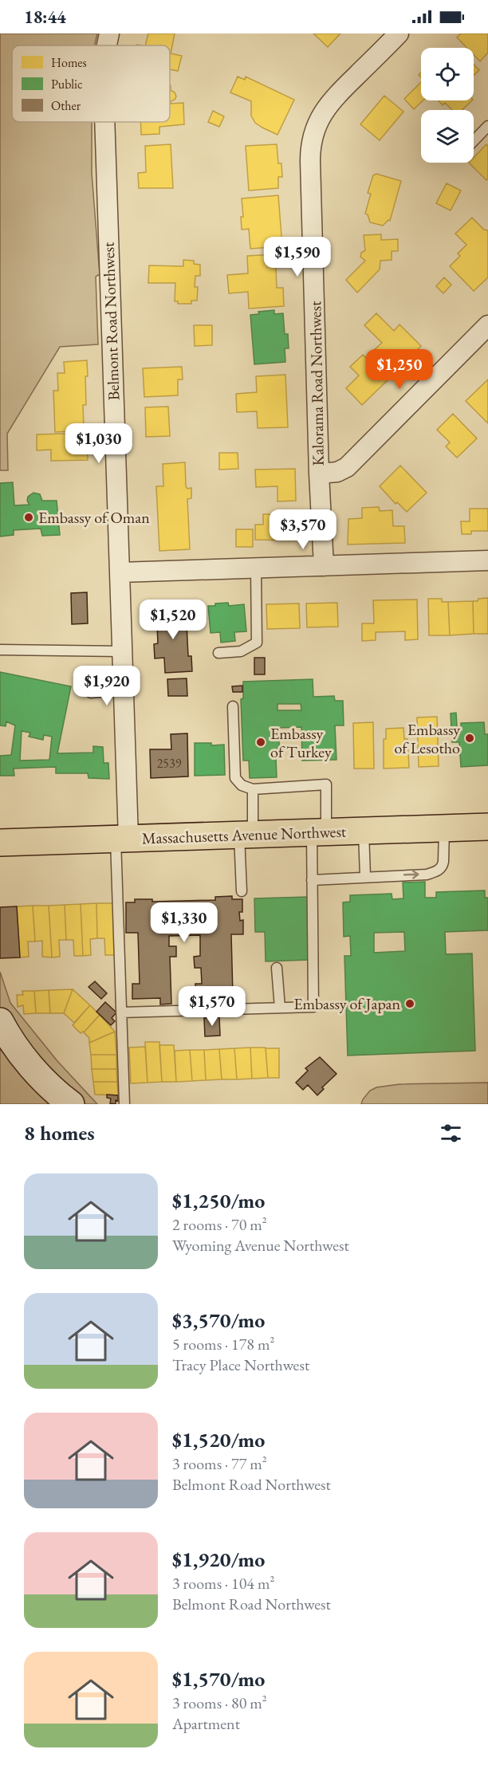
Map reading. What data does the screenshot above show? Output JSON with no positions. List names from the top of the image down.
{
  "streets": {
    "main road": ["Massachusetts Avenue Northwest"],
    "street": ["Belmont Road Northwest", "Kalorama Road Northwest"]
  },
  "crossings": [
    ["Belmont Road Northwest", "Massachusetts Avenue Northwest"]
  ],
  "places": [
    "Embassy of Oman",
    "Embassy of Lesotho",
    "Embassy of Turkey",
    "Embassy of Japan"
  ],
  "house_numbers": ["2539"],
  "legend": ["Homes", "Public", "Other"],
  "page": {
    "status": "18:44",
    "price": [
      "$1,590",
      "$1,250",
      "$1,030",
      "$3,570",
      "$1,520",
      "$1,920",
      "$1,330",
      "$1,570"
    ],
    "heading": "8 homes",
    "list": [
      {
        "name": "$1,250/mo",
        "note": "2 rooms · 70 m² · Wyoming Avenue Northwest"
      },
      {
        "name": "$3,570/mo",
        "note": "5 rooms · 178 m² · Tracy Place Northwest"
      },
      {
        "name": "$1,520/mo",
        "note": "3 rooms · 77 m² · Belmont Road Northwest"
      },
      {
        "name": "$1,920/mo",
        "note": "3 rooms · 104 m² · Belmont Road Northwest"
      },
      {
        "name": "$1,570/mo",
        "note": "3 rooms · 80 m² · Apartment"
      }
    ]
  }
}
